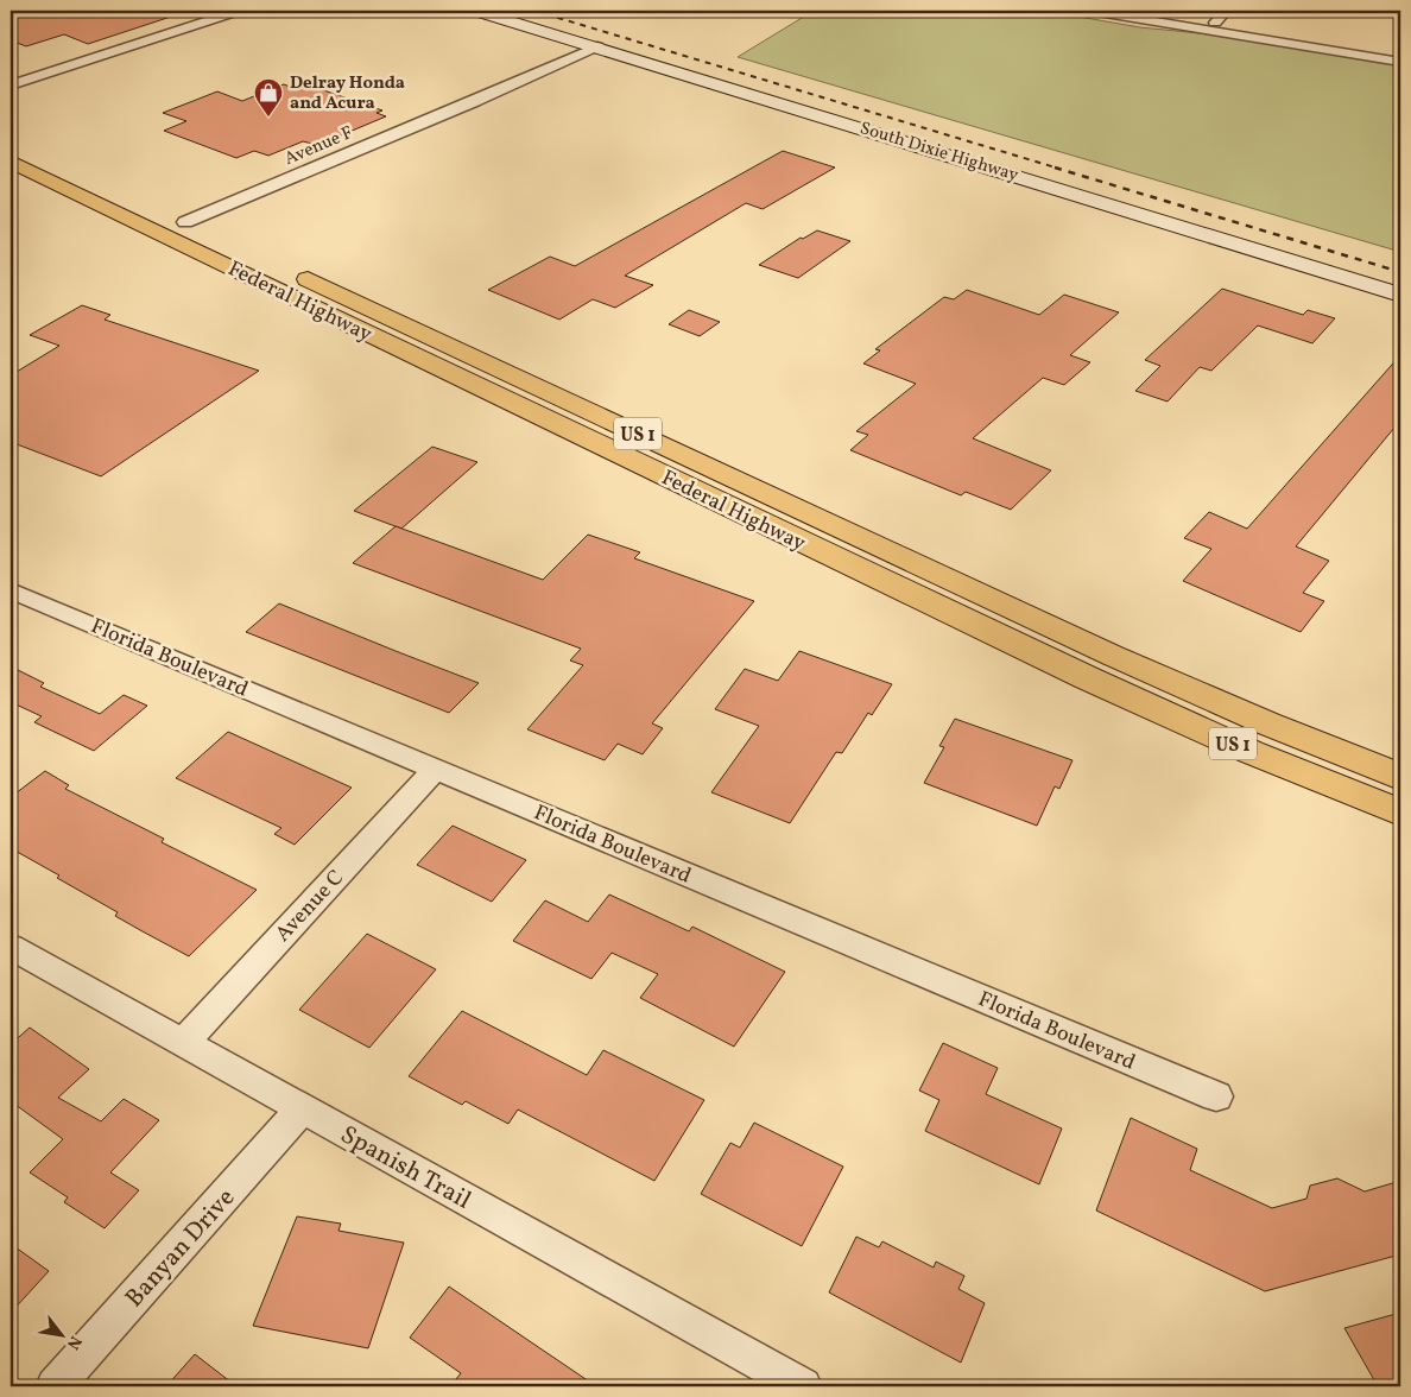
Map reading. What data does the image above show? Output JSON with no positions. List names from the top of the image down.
{
  "streets": {
    "main road": ["Federal Highway", "US 1"],
    "street": [
      "Avenue F",
      "South Dixie Highway",
      "Florida Boulevard",
      "Avenue C",
      "Spanish Trail",
      "Banyan Drive"
    ]
  },
  "crossings": [
    ["Avenue F", "South Dixie Highway"],
    ["Avenue F", "Federal Highway"],
    ["Florida Boulevard", "Avenue C"],
    ["Avenue C", "Spanish Trail"],
    ["Spanish Trail", "Banyan Drive"]
  ],
  "places": {
    "shop": ["Delray Honda and Acura"]
  },
  "north": "bottom right"
}
